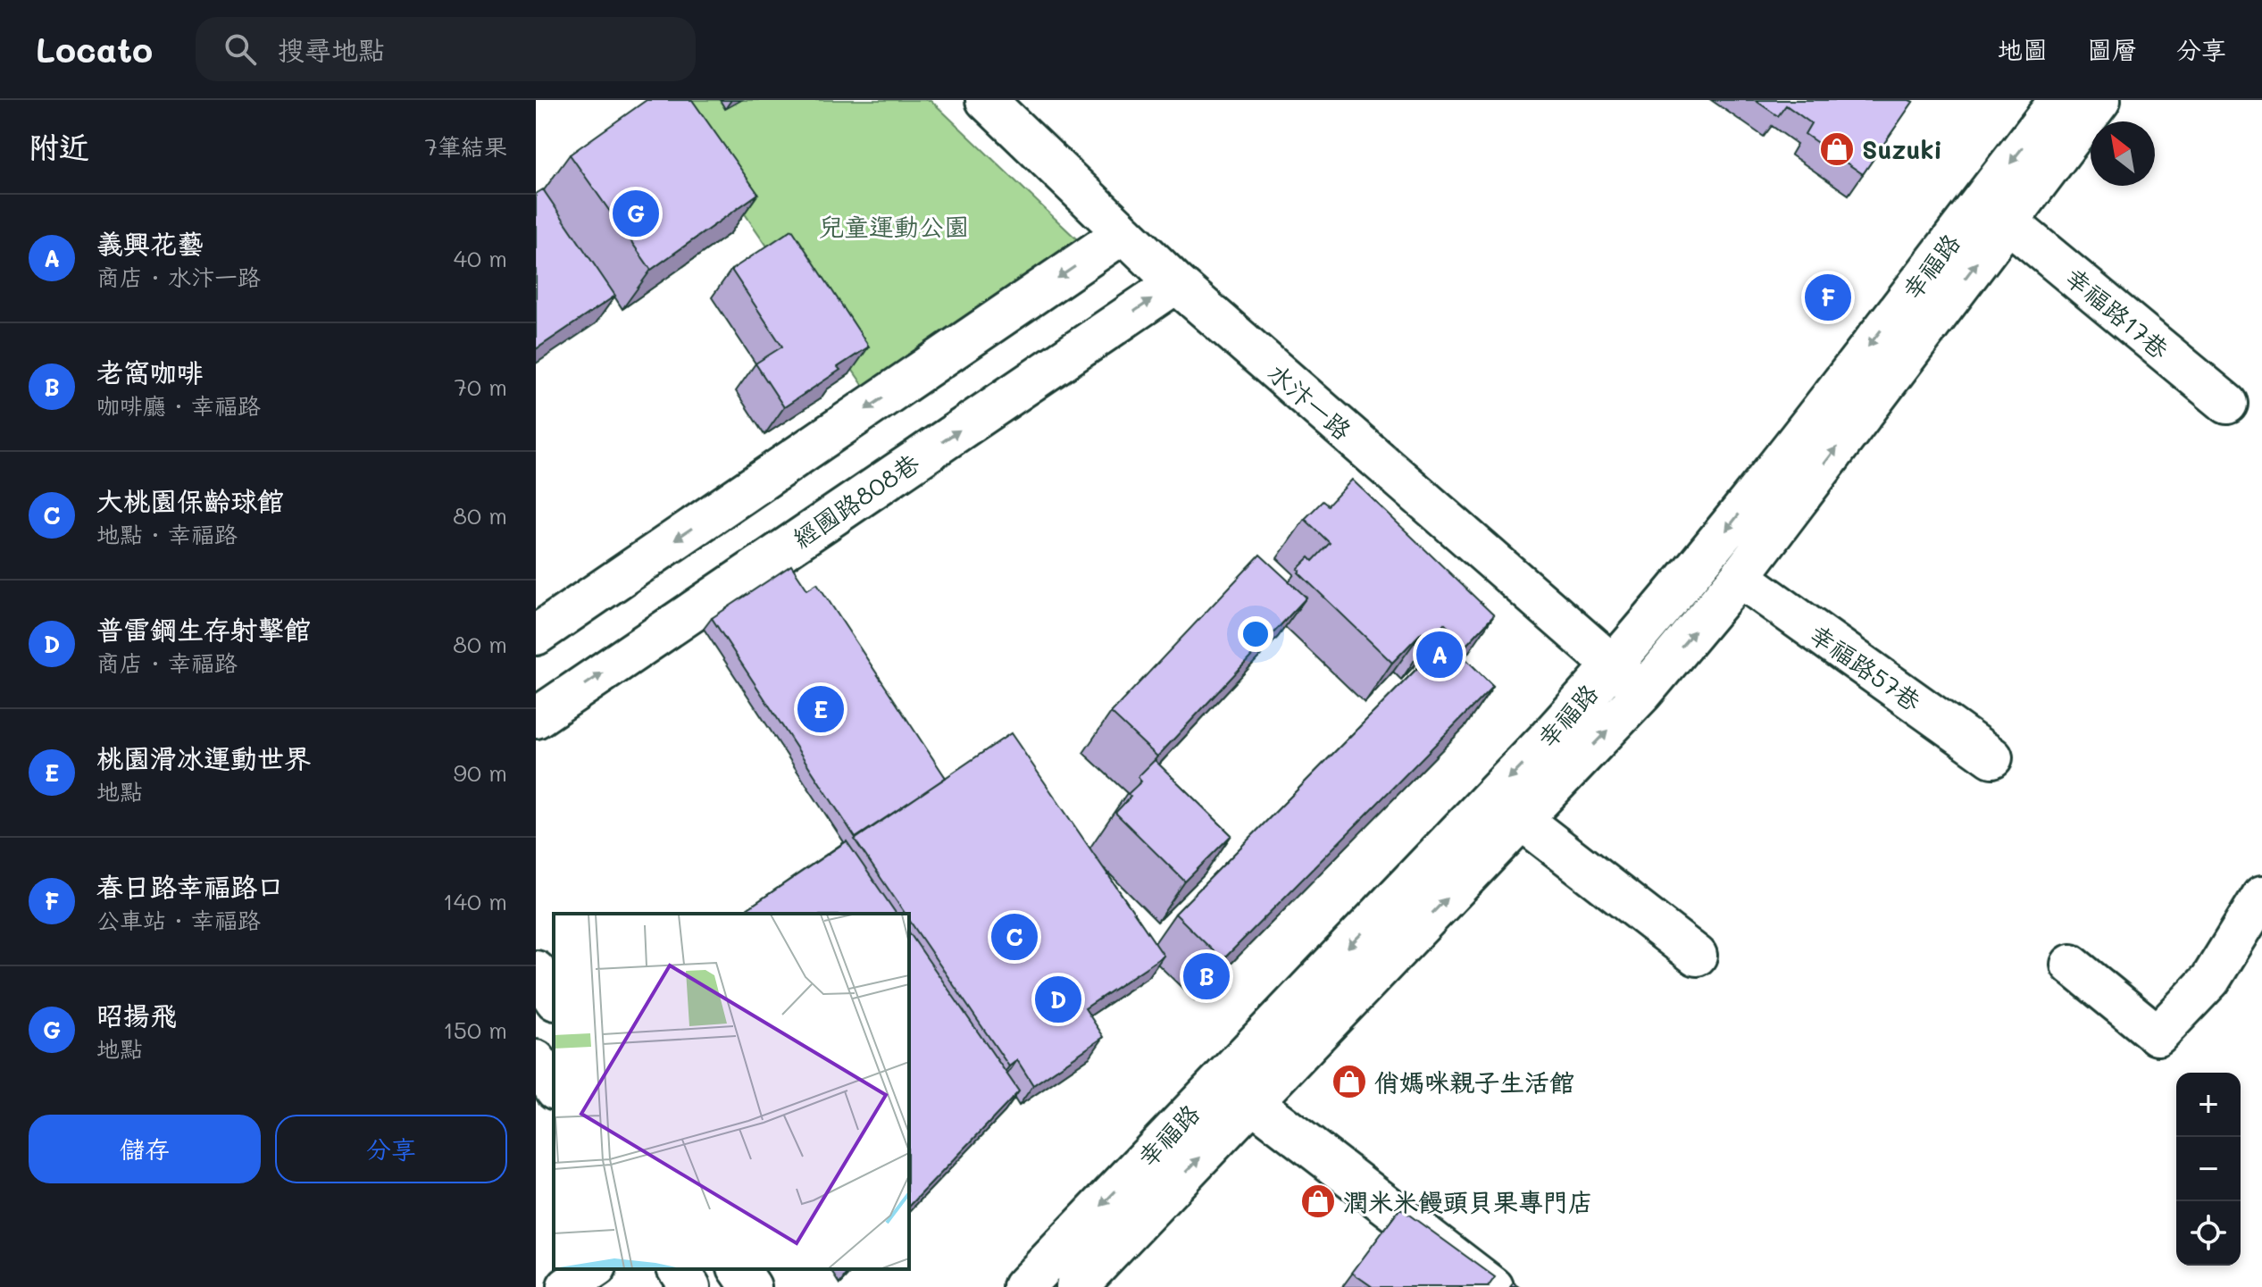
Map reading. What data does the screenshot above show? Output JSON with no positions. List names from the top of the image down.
{
  "streets": {
    "street": [
      "幸福路",
      "幸福路17巷",
      "水汴一路",
      "經國路808巷",
      "幸福路57巷"
    ]
  },
  "crossings": [
    ["幸福路", "幸福路17巷"],
    ["幸福路", "水汴一路"],
    ["幸福路", "幸福路57巷"],
    ["水汴一路", "經國路808巷"]
  ],
  "parks": ["兒童運動公園"],
  "places": {
    "shop": ["Suzuki", "俏媽咪親子生活館", "潤米米饅頭貝果專門店"]
  },
  "north": "top left",
  "page": {
    "header": "Locato",
    "search": "搜尋地點",
    "nav": ["地圖", "圖層", "分享"],
    "heading": ["附近", "7筆結果"],
    "pins": [
      "G",
      "F",
      "A",
      "E",
      "C",
      "B",
      "D"
    ],
    "list": [
      {
        "mark": "A",
        "name": "義興花藝",
        "note": "商店 · 水汴一路",
        "value": "40 m"
      },
      {
        "mark": "B",
        "name": "老窩咖啡",
        "note": "咖啡廳 · 幸福路",
        "value": "70 m"
      },
      {
        "mark": "C",
        "name": "大桃園保齡球館",
        "note": "地點 · 幸福路",
        "value": "80 m"
      },
      {
        "mark": "D",
        "name": "普雷鋼生存射擊館",
        "note": "商店 · 幸福路",
        "value": "80 m"
      },
      {
        "mark": "E",
        "name": "桃園滑冰運動世界",
        "note": "地點",
        "value": "90 m"
      },
      {
        "mark": "F",
        "name": "春日路幸福路口",
        "note": "公車站 · 幸福路",
        "value": "140 m"
      },
      {
        "mark": "G",
        "name": "昭揚飛",
        "note": "地點",
        "value": "150 m"
      }
    ],
    "map_buttons": ["+", "−"],
    "buttons": ["儲存", "分享"]
  }
}
